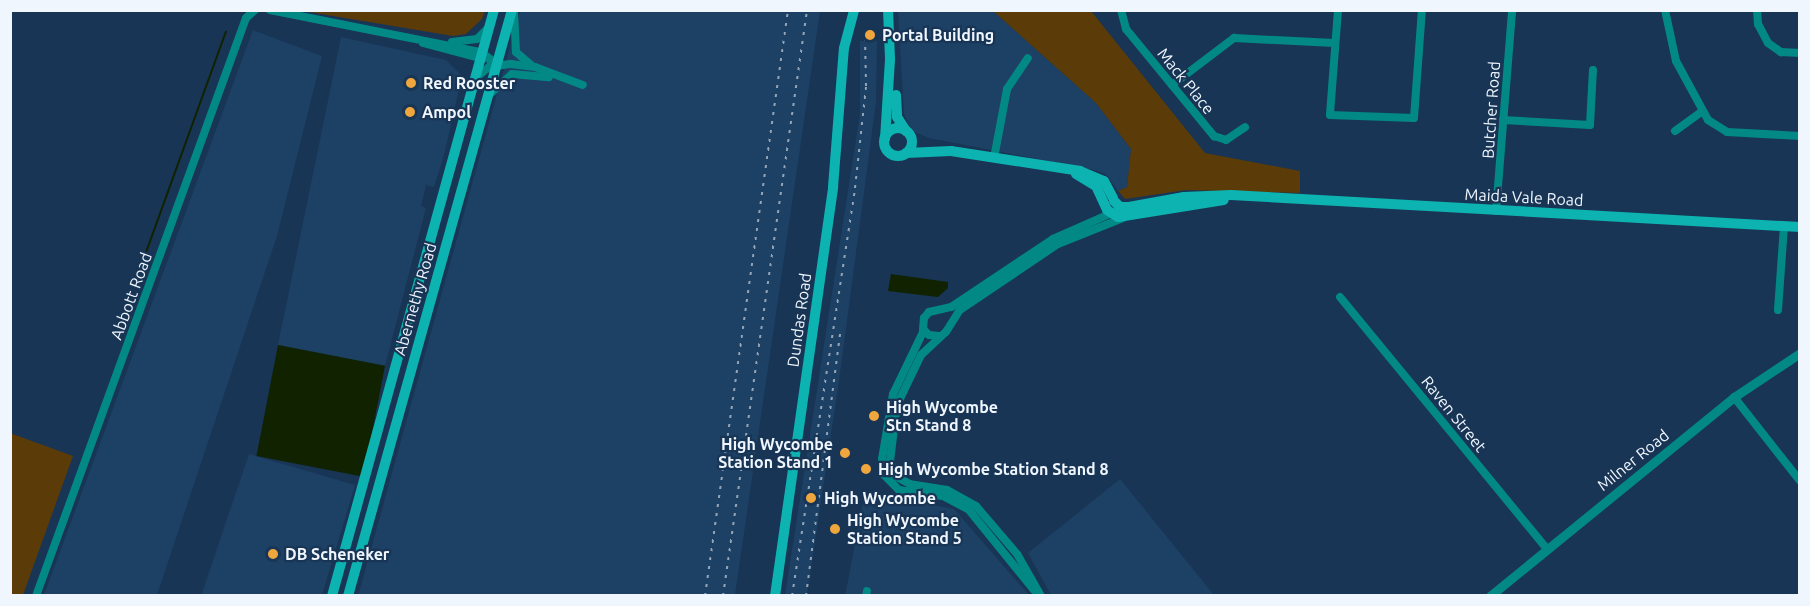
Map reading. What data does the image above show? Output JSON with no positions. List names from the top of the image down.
{
  "streets": {
    "main road": ["Maida Vale Road", "Abernethy Road", "Dundas Road"],
    "street": [
      "Mack Place",
      "Butcher Road",
      "Abbott Road",
      "Raven Street",
      "Milner Road"
    ]
  },
  "crossings": [
    ["Butcher Road", "Maida Vale Road"],
    ["Raven Street", "Milner Road"]
  ],
  "places": [
    "Portal Building",
    "Red Rooster",
    "Ampol",
    "High Wycombe Stn Stand 8",
    "High Wycombe Station Stand 1",
    "High Wycombe Station Stand 8",
    "High Wycombe",
    "High Wycombe Station Stand 5",
    "DB Scheneker"
  ]
}
